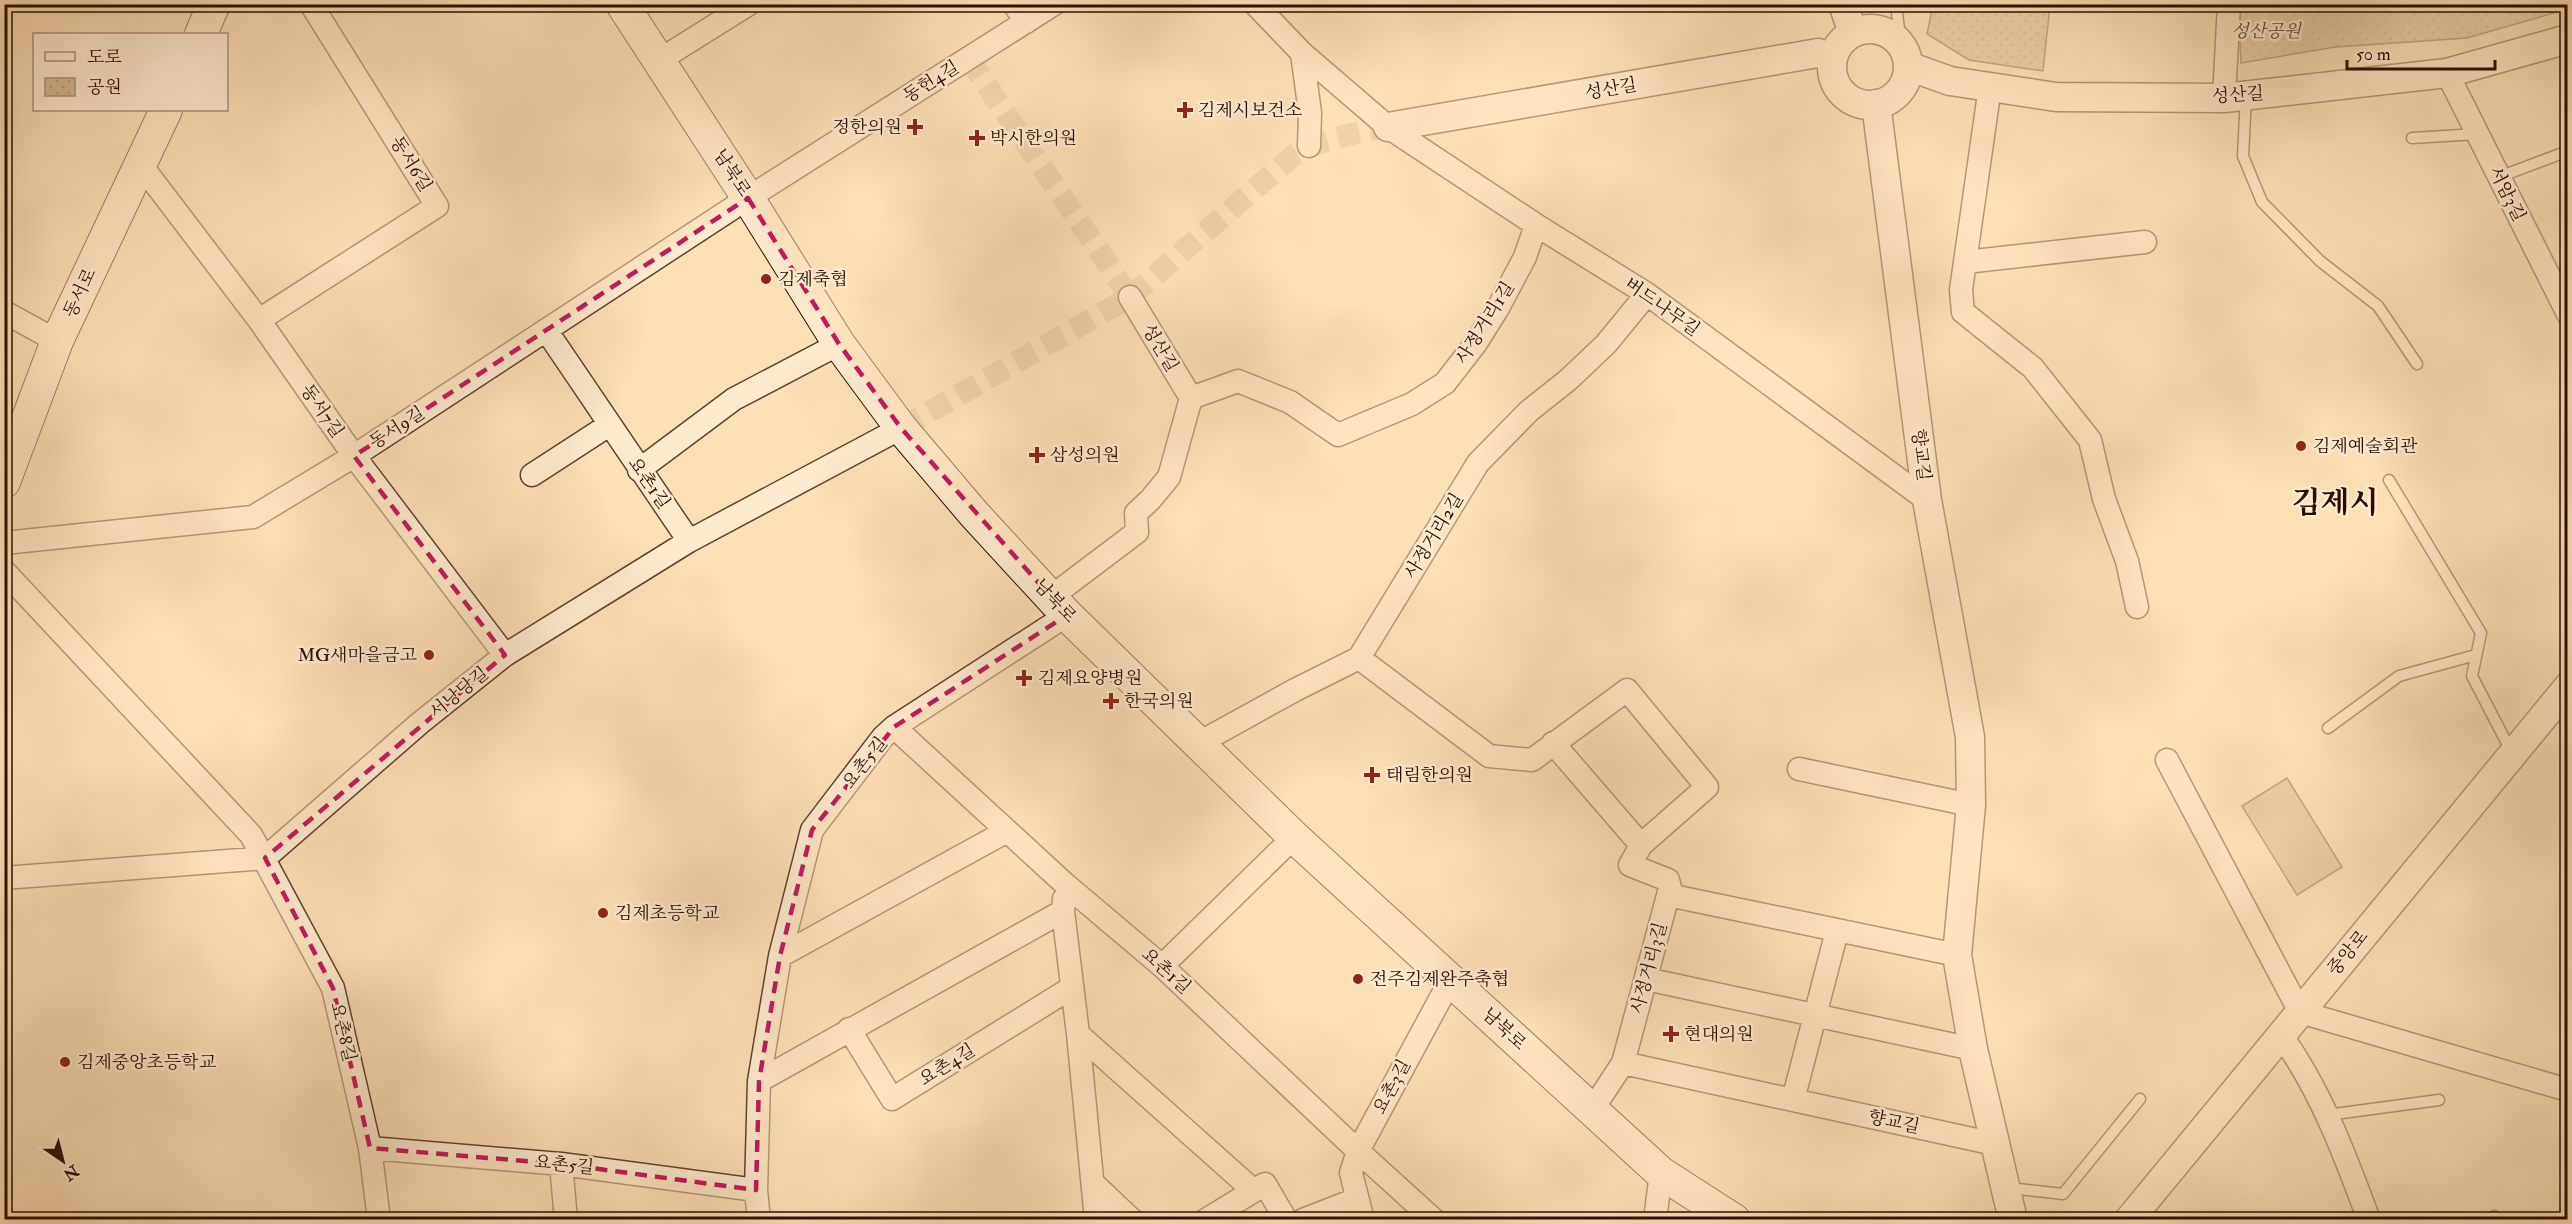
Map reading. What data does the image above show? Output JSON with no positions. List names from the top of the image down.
{
  "streets": {
    "main road": ["남북로", "동서로"],
    "street": [
      "동헌4길",
      "성산길",
      "동서6길",
      "서암3길",
      "버드나무길",
      "사정거리1길",
      "동서7길",
      "동서9길",
      "향교길",
      "요촌1길",
      "사정거리2길",
      "서낭당길",
      "요촌5길",
      "중앙로",
      "사정거리3길",
      "요촌8길",
      "요촌4길",
      "요촌3길"
    ]
  },
  "crossings": [
    ["동헌4길", "남북로"],
    ["동헌4길", "동서9길"],
    ["성산길", "서암3길"],
    ["성산길", "버드나무길"],
    ["성산길", "사정거리1길"],
    ["성산길", "향교길"],
    ["동서6길", "동서7길"],
    ["남북로", "동서9길"],
    ["남북로", "서낭당길"],
    ["남북로", "요촌5길"],
    ["남북로", "사정거리3길"],
    ["남북로", "요촌3길"],
    ["동서로", "동서7길"],
    ["버드나무길", "사정거리1길"],
    ["버드나무길", "향교길"],
    ["버드나무길", "사정거리2길"],
    ["동서7길", "동서9길"],
    ["동서7길", "서낭당길"],
    ["동서9길", "요촌1길"],
    ["향교길", "사정거리3길"],
    ["요촌1길", "서낭당길"],
    ["요촌1길", "요촌5길"],
    ["요촌1길", "요촌3길"],
    ["서낭당길", "요촌8길"],
    ["요촌5길", "요촌8길"]
  ],
  "districts": ["김제시"],
  "parks": ["성산공원"],
  "places": {
    "health": [
      "김제시보건소",
      "정한의원",
      "박시한의원",
      "삼성의원",
      "김제요양병원",
      "한국의원",
      "태림한의원",
      "현대의원"
    ],
    "other": [
      "김제축협",
      "김제예술회관",
      "MG새마을금고",
      "김제초등학교",
      "전주김제완주축협",
      "김제중앙초등학교"
    ]
  },
  "legend": ["도로", "공원"],
  "scale_bar": "50 m",
  "north": "bottom right"
}
